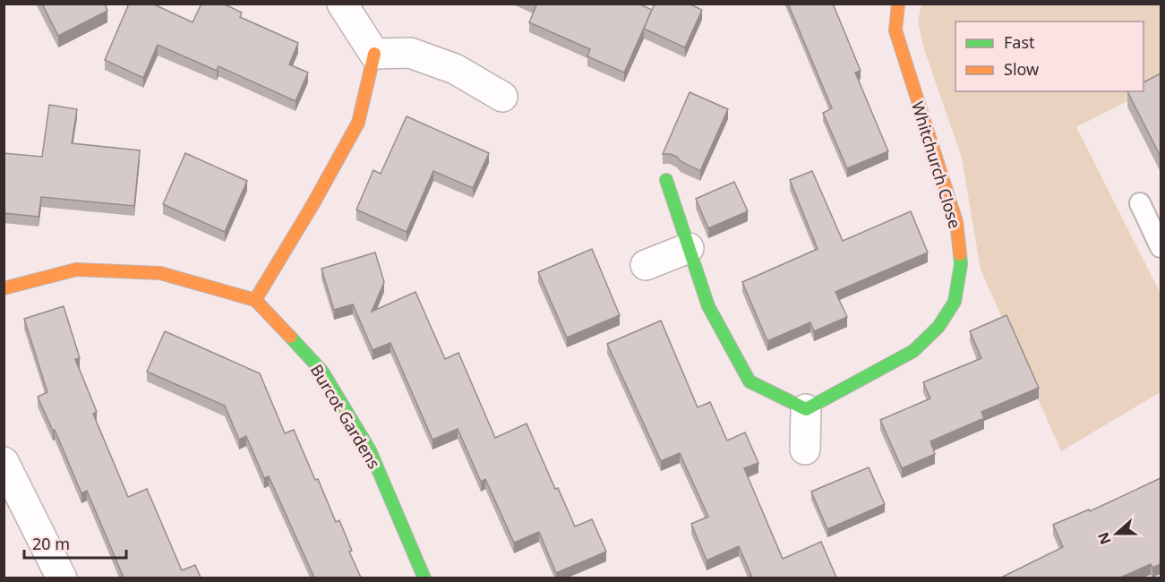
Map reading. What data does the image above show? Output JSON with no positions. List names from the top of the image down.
{
  "streets": {
    "street": ["Whitchurch Close", "Burcot Gardens"]
  },
  "legend": ["Fast", "Slow"],
  "scale_bar": "20 m",
  "north": "left"
}
